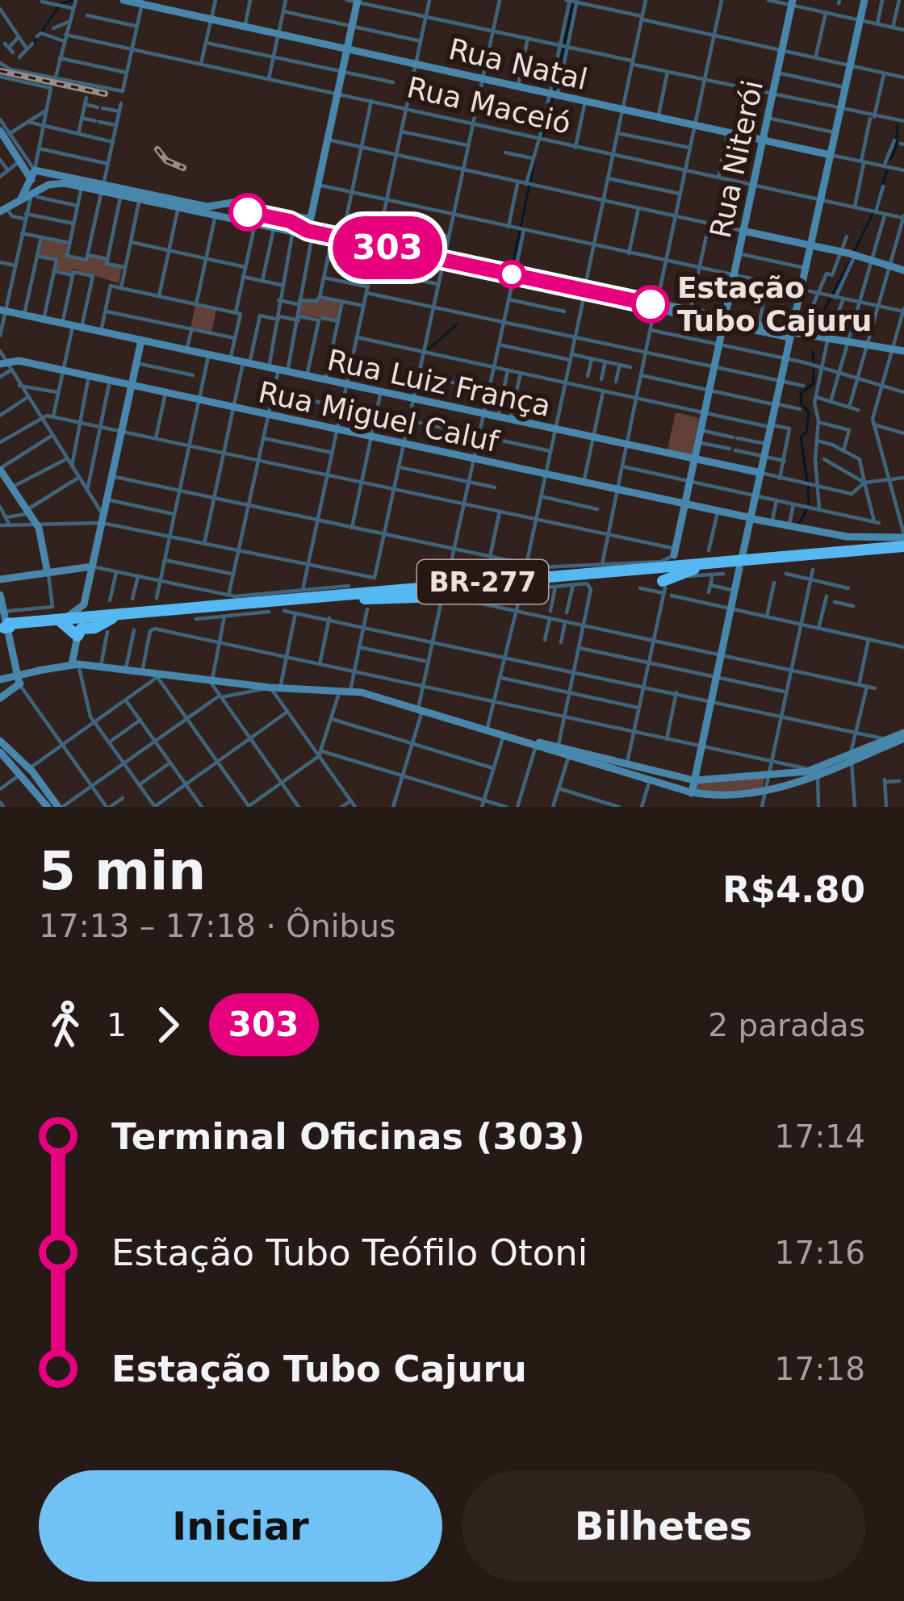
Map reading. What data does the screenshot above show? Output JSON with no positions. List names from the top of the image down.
{
  "streets": {
    "highway": ["BR-277"],
    "main road": [
      "Rua Natal",
      "Rua Niterói",
      "Rua Luiz França",
      "Rua Miguel Caluf"
    ],
    "street": ["Rua Maceió"]
  },
  "crossings": [
    ["Rua Natal", "Rua Niterói"],
    ["Rua Maceió", "Rua Niterói"],
    ["Rua Niterói", "Rua Luiz França"],
    ["Rua Niterói", "Rua Miguel Caluf"]
  ],
  "places": ["Estação Tubo Cajuru"],
  "lines": ["bus line 303"],
  "page": {
    "on_map": "303",
    "heading": ["5 min", "17:13 – 17:18 · Ônibus", "R$4.80"],
    "legs": ["1", "303", "2 paradas"],
    "list": [
      {
        "name": "Terminal Oficinas (303)",
        "value": "17:14"
      },
      {
        "name": "Estação Tubo Teófilo Otoni",
        "value": "17:16"
      },
      {
        "name": "Estação Tubo Cajuru",
        "value": "17:18"
      }
    ],
    "buttons": ["Iniciar", "Bilhetes"]
  }
}
